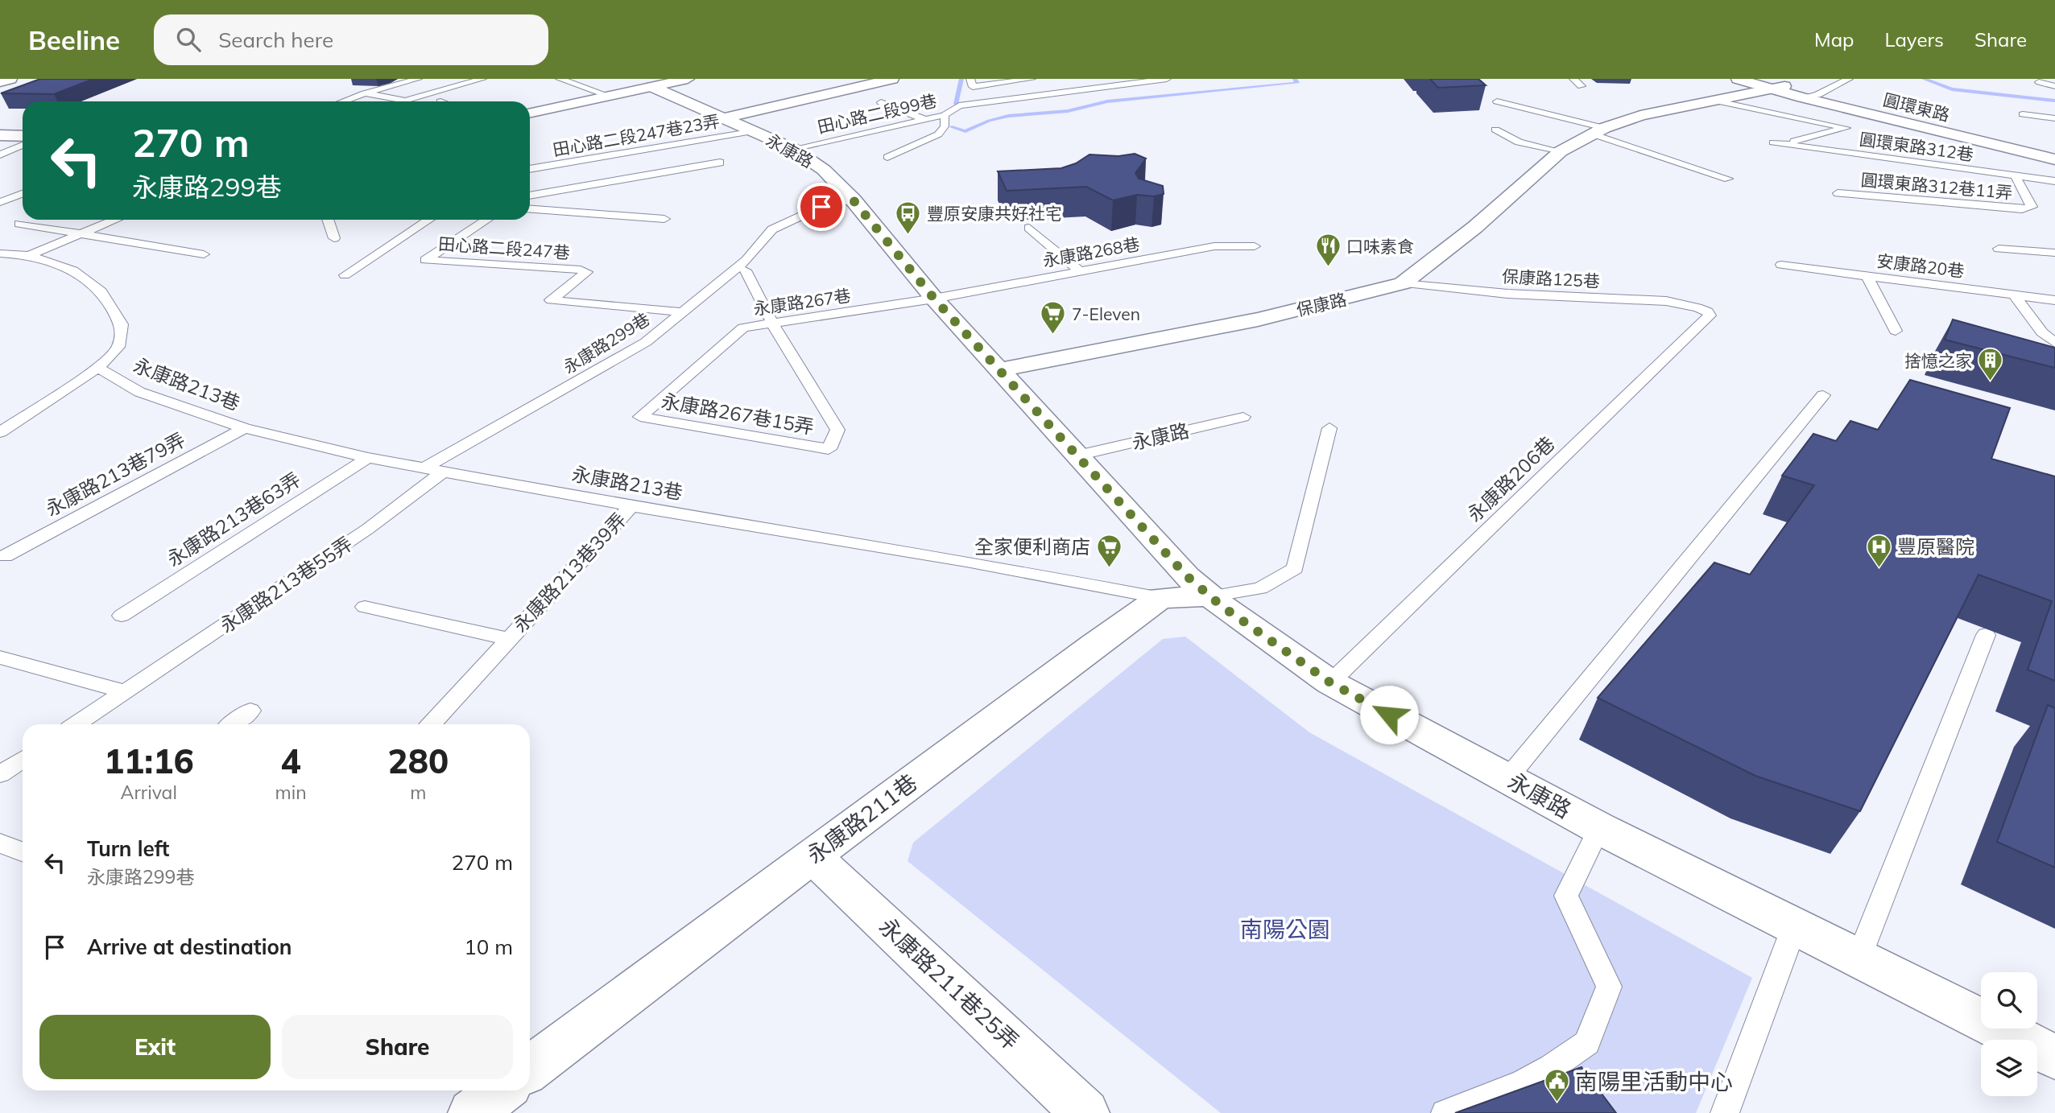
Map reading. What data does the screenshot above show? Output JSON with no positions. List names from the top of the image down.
{
  "streets": {
    "street": [
      "圓環東路",
      "永康路",
      "保康路",
      "永康路211巷",
      "永康路211巷25弄"
    ],
    "lane": [
      "田心路二段99巷",
      "田心路二段247巷23弄",
      "圓環東路312巷",
      "圓環東路312巷11弄",
      "田心路二段247巷",
      "永康路268巷",
      "安康路20巷",
      "保康路125巷",
      "永康路267巷",
      "永康路299巷",
      "永康路213巷",
      "永康路267巷15弄",
      "永康路213巷79弄",
      "永康路206巷",
      "永康路213巷63弄",
      "永康路213巷39弄",
      "永康路213巷55弄"
    ]
  },
  "crossings": [
    ["圓環東路", "保康路"],
    ["田心路二段99巷", "永康路"],
    ["田心路二段247巷23弄", "永康路"],
    ["圓環東路312巷", "圓環東路312巷11弄"],
    ["永康路", "永康路268巷"],
    ["永康路", "永康路267巷"],
    ["永康路", "保康路"],
    ["永康路", "永康路299巷"],
    ["永康路", "永康路206巷"],
    ["田心路二段247巷", "永康路299巷"],
    ["永康路268巷", "永康路267巷"],
    ["保康路125巷", "保康路"],
    ["保康路125巷", "永康路206巷"],
    ["永康路267巷", "永康路267巷15弄"],
    ["永康路299巷", "永康路213巷"],
    ["永康路213巷", "永康路213巷79弄"],
    ["永康路213巷", "永康路213巷63弄"],
    ["永康路213巷", "永康路213巷39弄"],
    ["永康路213巷", "永康路213巷55弄"],
    ["永康路213巷", "永康路211巷"],
    ["永康路211巷", "永康路211巷25弄"]
  ],
  "parks": ["南陽公園"],
  "places": {
    "bus stop": ["豐原安康共好社宅"],
    "restaurant": ["口味素食"],
    "supermarket": ["7-Eleven", "全家便利商店"],
    "building": ["捨憶之家"],
    "hospital": ["豐原醫院"],
    "public building": ["南陽里活動中心"]
  },
  "page": {
    "header": "Beeline",
    "search": "Search here",
    "nav": ["Map", "Layers", "Share"],
    "turn": ["270 m", "永康路299巷"],
    "eta": [
      "11:16",
      "Arrival",
      "4",
      "min",
      "280",
      "m"
    ],
    "list": [
      {
        "name": "Turn left",
        "note": "永康路299巷",
        "value": "270 m"
      },
      {
        "name": "Arrive at destination",
        "value": "10 m"
      }
    ],
    "buttons": ["Exit", "Share"]
  }
}
